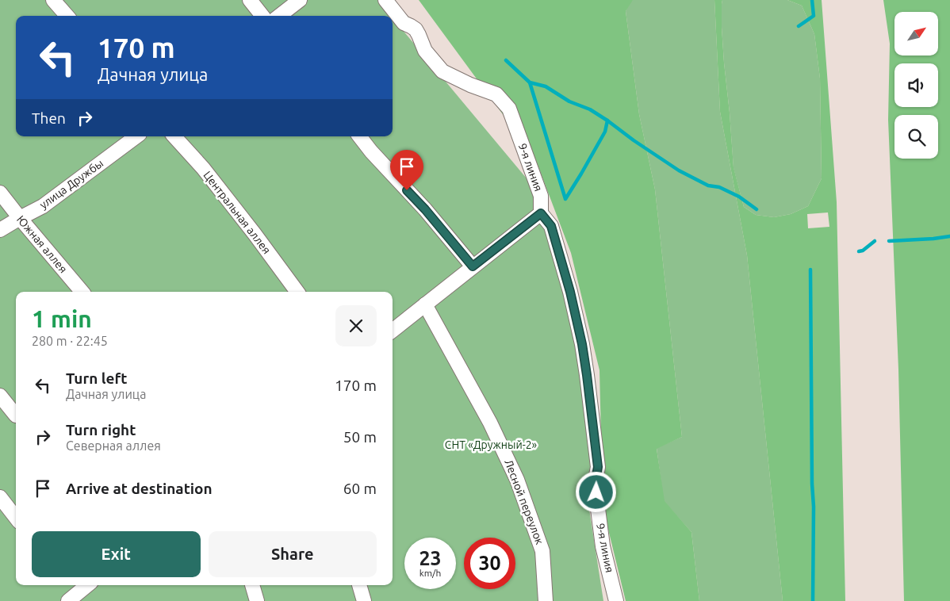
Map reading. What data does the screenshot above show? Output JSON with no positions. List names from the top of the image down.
{
  "streets": {
    "street": [
      "9-я линия",
      "улица Дружбы",
      "Центральная аллея",
      "Южная аллея",
      "Лесной переулок"
    ]
  },
  "crossings": [
    ["улица Дружбы", "Южная аллея"]
  ],
  "parks": ["СНТ «Дружный-2»"],
  "north": "top right",
  "page": {
    "turn": ["170 m", "Дачная улица"],
    "then": "Then",
    "heading": ["1 min", "280 m · 22:45"],
    "list": [
      {
        "name": "Turn left",
        "note": "Дачная улица",
        "value": "170 m"
      },
      {
        "name": "Turn right",
        "note": "Северная аллея",
        "value": "50 m"
      },
      {
        "name": "Arrive at destination",
        "value": "60 m"
      }
    ],
    "buttons": ["Exit", "Share"],
    "speed": "23 km/h",
    "limit": "30"
  }
}
